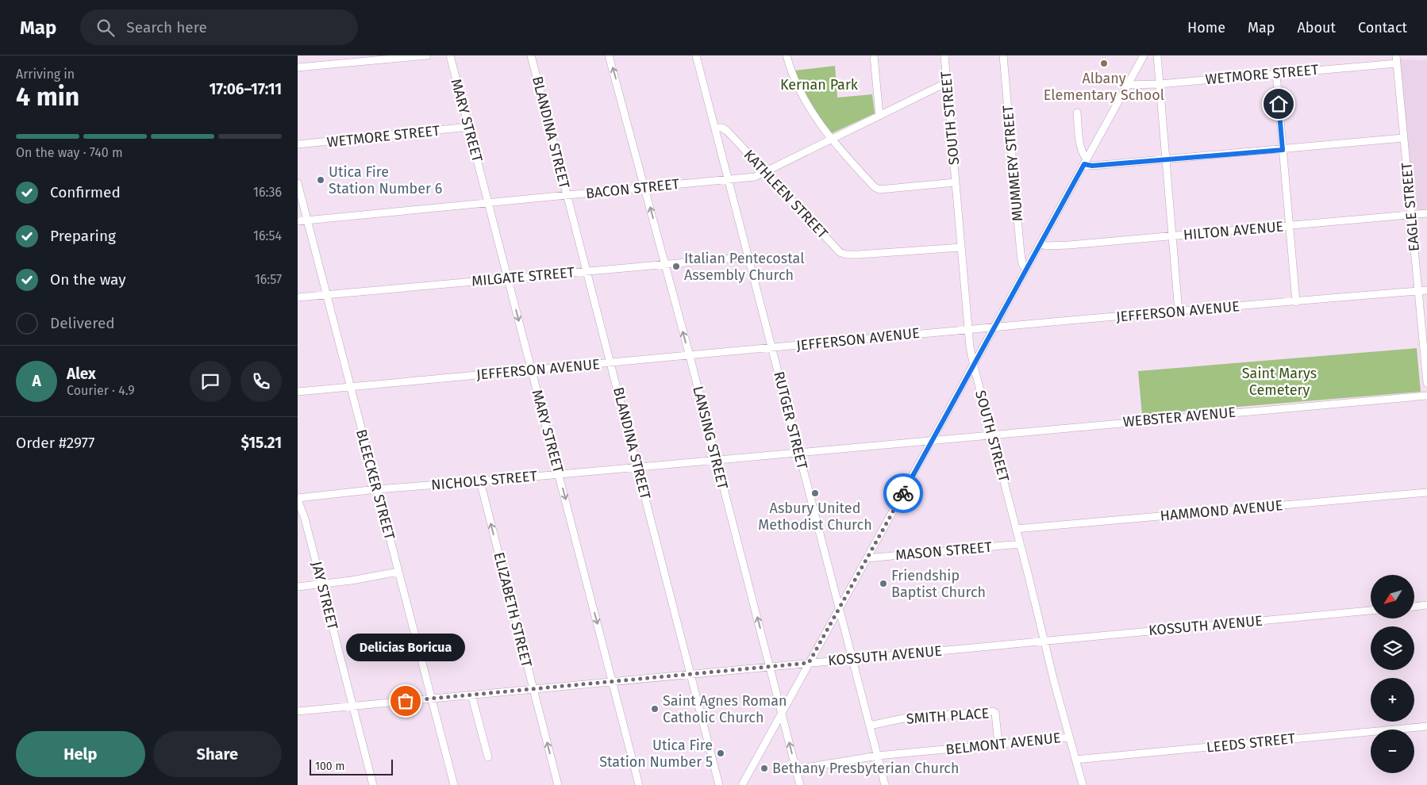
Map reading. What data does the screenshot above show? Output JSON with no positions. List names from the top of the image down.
{
  "streets": {
    "street": [
      "WETMORE STREET",
      "SOUTH STREET",
      "MARY STREET",
      "BLANDINA STREET",
      "MUMMERY STREET",
      "BACON STREET",
      "KATHLEEN STREET",
      "EAGLE STREET",
      "HILTON AVENUE",
      "MILGATE STREET",
      "JEFFERSON AVENUE",
      "WEBSTER AVENUE",
      "RUTGER STREET",
      "LANSING STREET",
      "NICHOLS STREET",
      "BLEECKER STREET",
      "HAMMOND AVENUE",
      "MASON STREET",
      "JAY STREET",
      "ELIZABETH STREET",
      "KOSSUTH AVENUE",
      "SMITH PLACE",
      "LEEDS STREET",
      "BELMONT AVENUE"
    ]
  },
  "crossings": [
    ["WETMORE STREET", "MARY STREET"],
    ["WETMORE STREET", "EAGLE STREET"],
    ["SOUTH STREET", "BACON STREET"],
    ["SOUTH STREET", "KATHLEEN STREET"],
    ["SOUTH STREET", "JEFFERSON AVENUE"],
    ["SOUTH STREET", "WEBSTER AVENUE"],
    ["SOUTH STREET", "HAMMOND AVENUE"],
    ["SOUTH STREET", "MASON STREET"],
    ["SOUTH STREET", "KOSSUTH AVENUE"],
    ["SOUTH STREET", "LEEDS STREET"],
    ["SOUTH STREET", "BELMONT AVENUE"],
    ["MARY STREET", "BACON STREET"],
    ["MARY STREET", "MILGATE STREET"],
    ["MARY STREET", "JEFFERSON AVENUE"],
    ["MARY STREET", "NICHOLS STREET"],
    ["MARY STREET", "KOSSUTH AVENUE"],
    ["BLANDINA STREET", "BACON STREET"],
    ["BLANDINA STREET", "MILGATE STREET"],
    ["BLANDINA STREET", "JEFFERSON AVENUE"],
    ["BLANDINA STREET", "NICHOLS STREET"],
    ["BLANDINA STREET", "KOSSUTH AVENUE"],
    ["BACON STREET", "KATHLEEN STREET"],
    ["BACON STREET", "RUTGER STREET"],
    ["BACON STREET", "LANSING STREET"],
    ["BACON STREET", "BLEECKER STREET"],
    ["KATHLEEN STREET", "RUTGER STREET"],
    ["EAGLE STREET", "HILTON AVENUE"],
    ["EAGLE STREET", "JEFFERSON AVENUE"],
    ["MILGATE STREET", "RUTGER STREET"],
    ["MILGATE STREET", "LANSING STREET"],
    ["MILGATE STREET", "BLEECKER STREET"],
    ["JEFFERSON AVENUE", "RUTGER STREET"],
    ["JEFFERSON AVENUE", "LANSING STREET"],
    ["JEFFERSON AVENUE", "BLEECKER STREET"],
    ["WEBSTER AVENUE", "NICHOLS STREET"],
    ["RUTGER STREET", "NICHOLS STREET"],
    ["RUTGER STREET", "KOSSUTH AVENUE"],
    ["RUTGER STREET", "SMITH PLACE"],
    ["RUTGER STREET", "BELMONT AVENUE"],
    ["LANSING STREET", "NICHOLS STREET"],
    ["LANSING STREET", "KOSSUTH AVENUE"],
    ["LANSING STREET", "BELMONT AVENUE"],
    ["NICHOLS STREET", "BLEECKER STREET"],
    ["NICHOLS STREET", "JAY STREET"],
    ["NICHOLS STREET", "ELIZABETH STREET"],
    ["BLEECKER STREET", "KOSSUTH AVENUE"],
    ["JAY STREET", "KOSSUTH AVENUE"],
    ["ELIZABETH STREET", "KOSSUTH AVENUE"],
    ["SMITH PLACE", "BELMONT AVENUE"]
  ],
  "one_way": ["MARY STREET", "LANSING STREET", "ELIZABETH STREET"],
  "parks": ["Kernan Park", "Saint Marys Cemetery"],
  "places": [
    "Albany Elementary School",
    "Utica Fire Station Number 6",
    "Italian Pentecostal Assembly Church",
    "Asbury United Methodist Church",
    "Friendship Baptist Church",
    "Delicias Boricua",
    "Saint Agnes Roman Catholic Church",
    "Utica Fire Station Number 5",
    "Bethany Presbyterian Church"
  ],
  "scale_bar": "100 m",
  "north": "bottom left",
  "page": {
    "header": "Map",
    "search": "Search here",
    "nav": [
      "Home",
      "Map",
      "About",
      "Contact"
    ],
    "heading": ["4 min", "Arriving in", "17:06–17:11"],
    "panel": [
      "Alex",
      "Courier · 4.9",
      "Order #2977",
      "$15.21"
    ],
    "bar": "On the way · 740 m",
    "list": [
      ["Confirmed", "16:36"],
      ["Preparing", "16:54"],
      ["On the way", "16:57"],
      "Delivered"
    ],
    "round": "A",
    "map_buttons": ["+", "−"],
    "bubble": "Delicias Boricua",
    "buttons": ["Help", "Share"],
    "scale": "100 m"
  }
}
